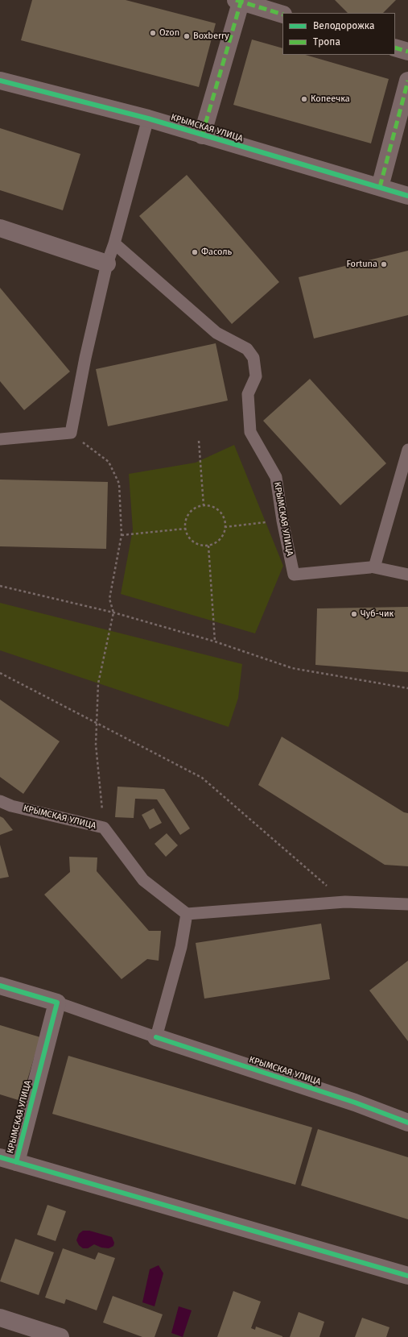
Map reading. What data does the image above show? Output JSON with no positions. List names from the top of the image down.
{
  "streets": {
    "street": ["КРЫМСКАЯ УЛИЦА"]
  },
  "places": [
    "Ozon",
    "Boxberry",
    "Копеечка",
    "Фасоль",
    "Fortuna",
    "Чуб-чик"
  ],
  "legend": ["Велодорожка", "Тропа"]
}
